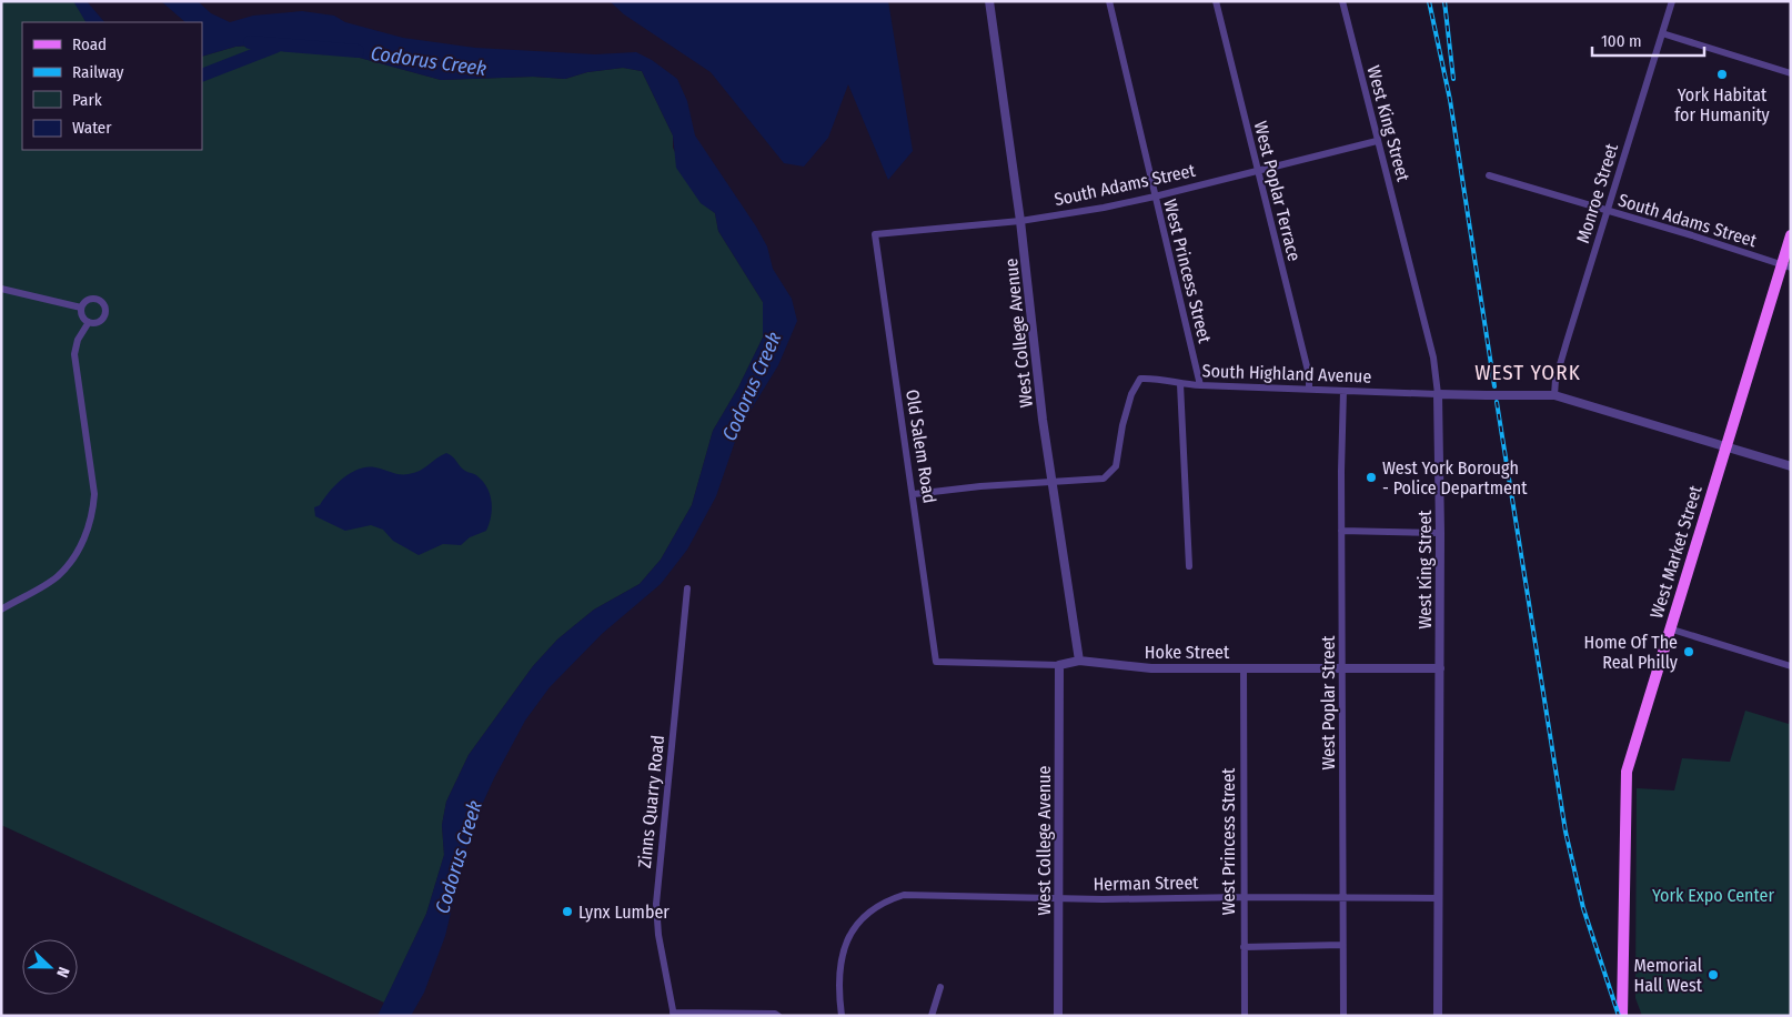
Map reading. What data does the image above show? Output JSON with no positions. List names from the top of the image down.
{
  "streets": {
    "main road": ["West Market Street"],
    "street": [
      "West King Street",
      "South Adams Street",
      "West Poplar Terrace",
      "Monroe Street",
      "West Princess Street",
      "West College Avenue",
      "South Highland Avenue",
      "Old Salem Road",
      "Hoke Street",
      "West Poplar Street",
      "Zinns Quarry Road",
      "Herman Street"
    ]
  },
  "crossings": [
    ["West King Street", "South Adams Street"],
    ["West King Street", "South Highland Avenue"],
    ["West King Street", "Hoke Street"],
    ["West King Street", "Herman Street"],
    ["South Adams Street", "West Poplar Terrace"],
    ["South Adams Street", "Monroe Street"],
    ["South Adams Street", "West Princess Street"],
    ["South Adams Street", "West College Avenue"],
    ["South Adams Street", "Old Salem Road"],
    ["South Adams Street", "West Market Street"],
    ["West Poplar Terrace", "South Highland Avenue"],
    ["Monroe Street", "South Highland Avenue"],
    ["West Princess Street", "South Highland Avenue"],
    ["West Princess Street", "Hoke Street"],
    ["West Princess Street", "Herman Street"],
    ["West College Avenue", "South Highland Avenue"],
    ["West College Avenue", "Hoke Street"],
    ["West College Avenue", "Herman Street"],
    ["South Highland Avenue", "Old Salem Road"],
    ["South Highland Avenue", "West Market Street"],
    ["South Highland Avenue", "West Poplar Street"],
    ["Old Salem Road", "Hoke Street"],
    ["Hoke Street", "West Poplar Street"],
    ["West Poplar Street", "Herman Street"]
  ],
  "districts": ["WEST YORK"],
  "water": ["Codorus Creek"],
  "parks": ["York Expo Center"],
  "places": [
    "York Habitat for Humanity",
    "West York Borough - Police Department",
    "Home Of The Real Philly",
    "Lynx Lumber",
    "Memorial Hall West"
  ],
  "legend": [
    "Road",
    "Railway",
    "Park",
    "Water"
  ],
  "scale_bar": "100 m",
  "north": "right"
}
